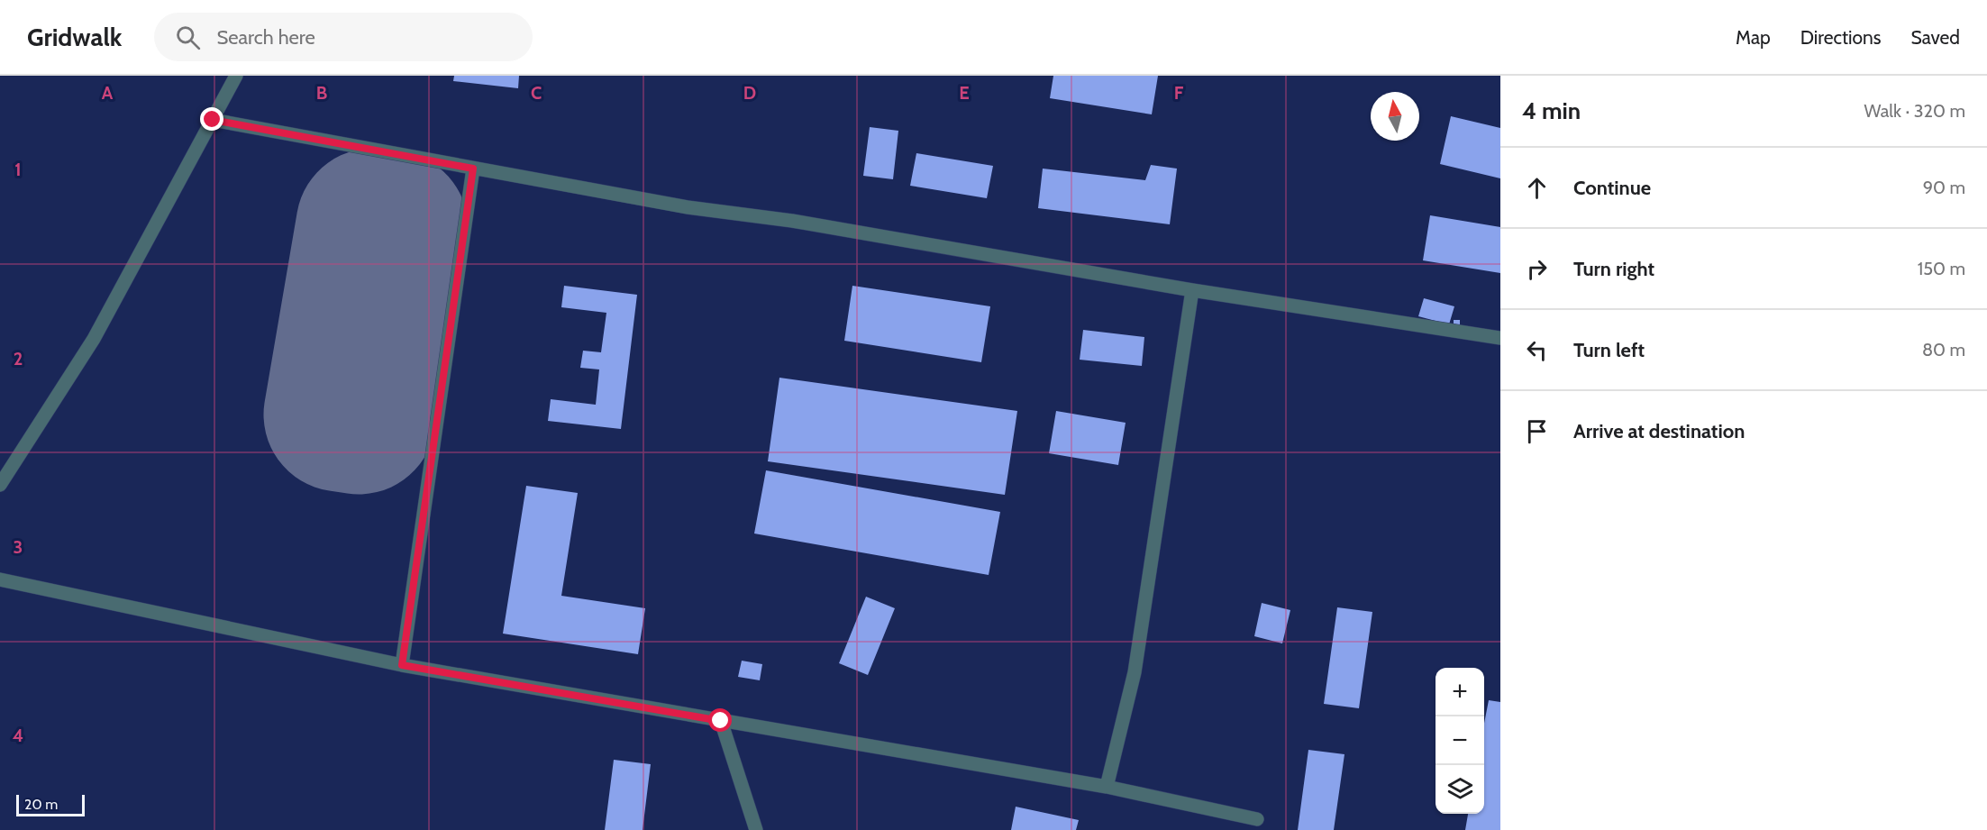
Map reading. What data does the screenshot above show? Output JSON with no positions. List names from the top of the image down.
{
  "scale_bar": "20 m",
  "north": "top",
  "page": {
    "header": "Gridwalk",
    "search": "Search here",
    "nav": ["Map", "Directions", "Saved"],
    "heading": ["4 min", "Walk · 320 m"],
    "list": [
      ["Continue", "90 m"],
      ["Turn right", "150 m"],
      ["Turn left", "80 m"],
      "Arrive at destination"
    ],
    "map_buttons": ["+", "−"],
    "scale": "20 m"
  },
  "grid": {
    "columns": [
      "A",
      "B",
      "C",
      "D",
      "E",
      "F"
    ],
    "rows": [
      "1",
      "2",
      "3",
      "4"
    ]
  }
}
